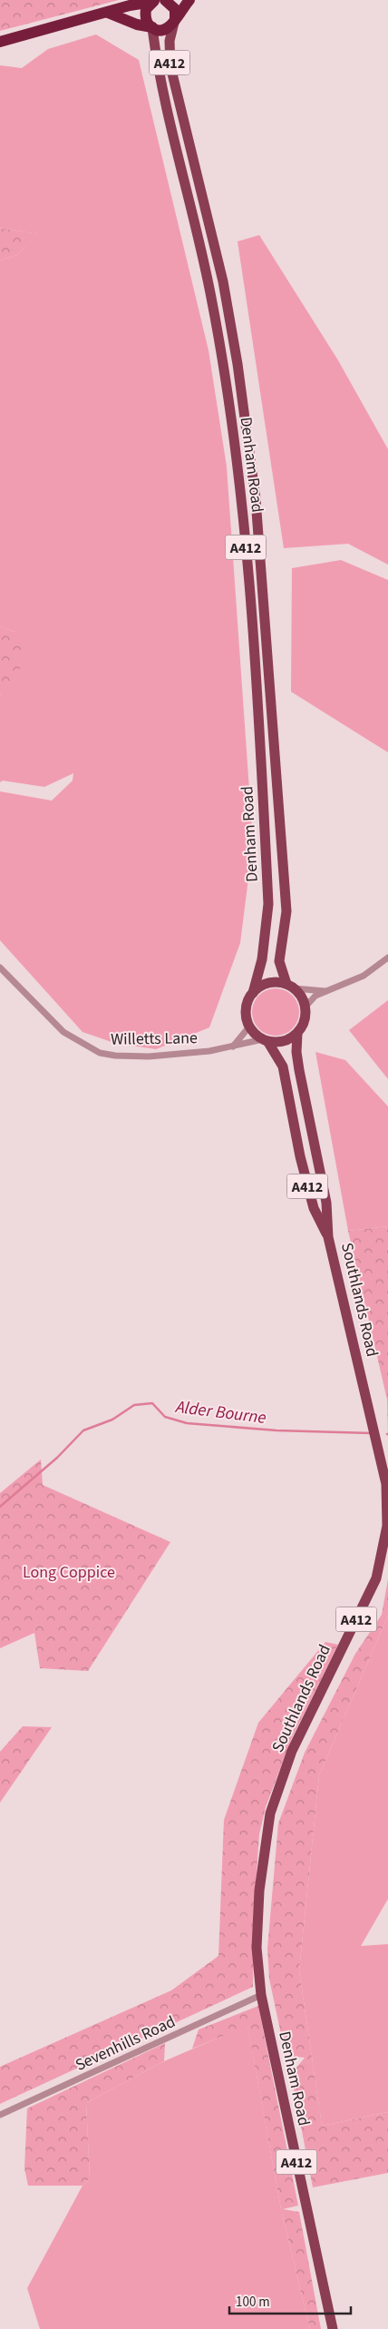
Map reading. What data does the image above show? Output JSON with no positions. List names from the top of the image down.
{
  "streets": {
    "main road": ["A412", "Denham Road", "Southlands Road"],
    "street": ["Willetts Lane", "Sevenhills Road"]
  },
  "crossings": [
    ["A412", "Denham Road"],
    ["A412", "Willetts Lane"],
    ["A412", "Southlands Road"],
    ["Denham Road", "Willetts Lane"],
    ["Denham Road", "Southlands Road"],
    ["Denham Road", "Sevenhills Road"],
    ["Southlands Road", "Sevenhills Road"]
  ],
  "water": ["Alder Bourne"],
  "parks": ["Long Coppice"],
  "scale_bar": "100 m"
}
